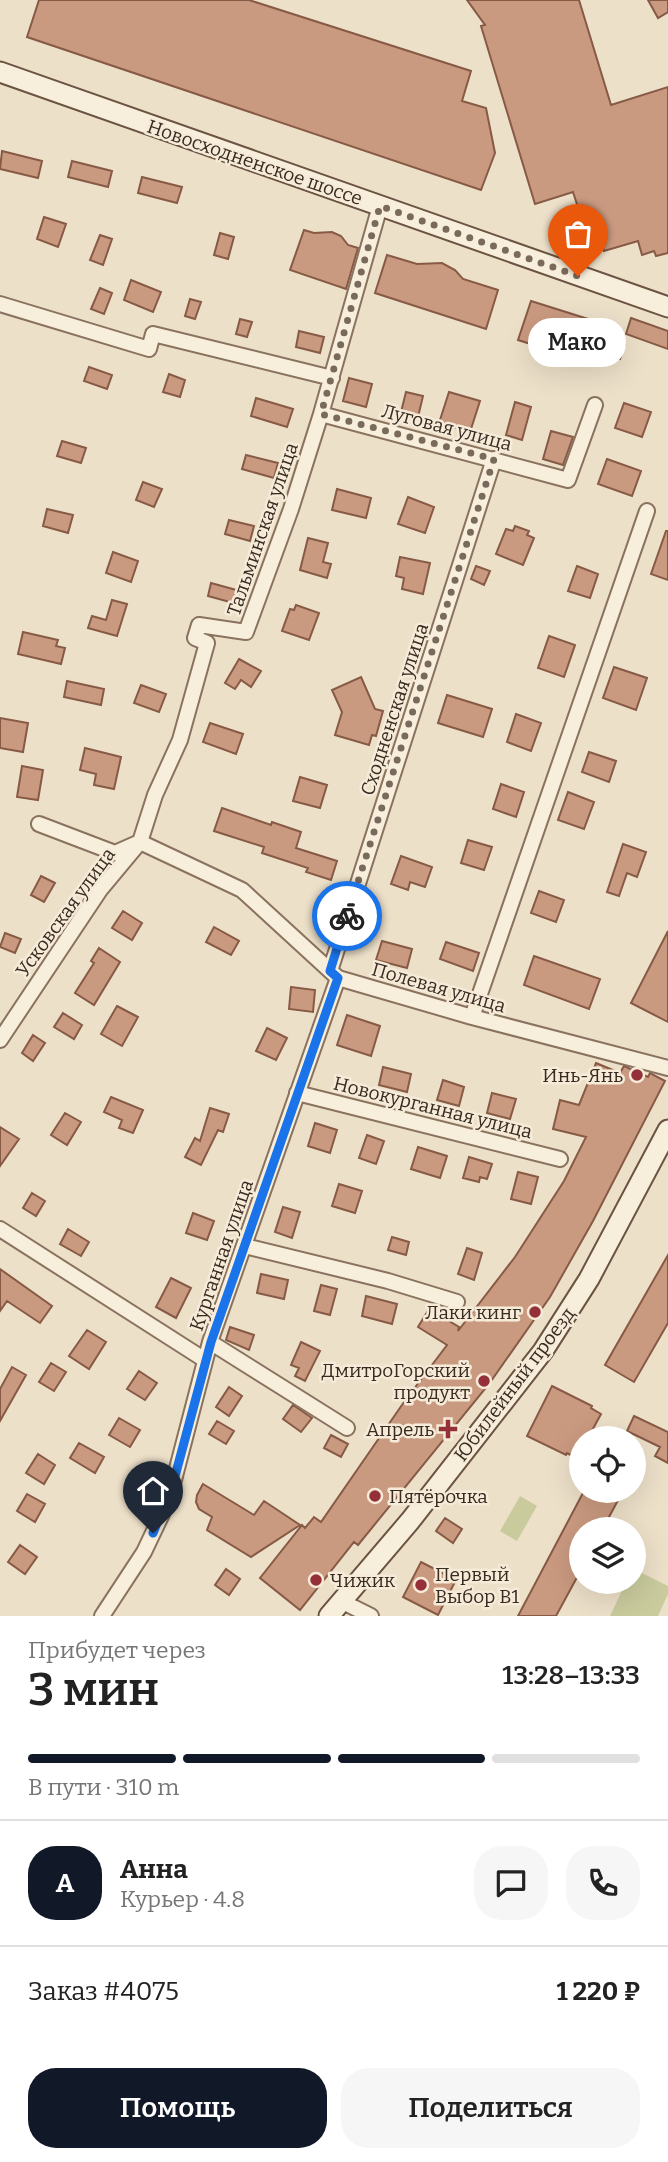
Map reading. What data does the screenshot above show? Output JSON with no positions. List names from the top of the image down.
{
  "streets": {
    "main road": ["Новосходненское шоссе", "Юбилейный проезд"],
    "street": [
      "Луговая улица",
      "Тальминская улица",
      "Сходненская улица",
      "Усковская улица",
      "Полевая улица",
      "Новокурганная улица",
      "Курганная улица"
    ]
  },
  "crossings": [
    ["Новосходненское шоссе", "Тальминская улица"],
    ["Луговая улица", "Тальминская улица"],
    ["Луговая улица", "Сходненская улица"],
    ["Тальминская улица", "Усковская улица"],
    ["Тальминская улица", "Полевая улица"],
    ["Сходненская улица", "Полевая улица"],
    ["Сходненская улица", "Курганная улица"],
    ["Усковская улица", "Полевая улица"],
    ["Полевая улица", "Курганная улица"],
    ["Новокурганная улица", "Курганная улица"]
  ],
  "places": {
    "other": [
      "Мако",
      "Инь-Янь",
      "Лаки кинг",
      "ДмитроГорский продукт",
      "Пятёрочка",
      "Чижик",
      "Первый Выбор В1"
    ],
    "health": ["Апрель"]
  },
  "page": {
    "bubble": "Мако",
    "heading": ["3 мин", "Прибудет через", "13:28–13:33"],
    "panel": [
      "Анна",
      "Курьер · 4.8",
      "Заказ #4075",
      "1 220 ₽"
    ],
    "bar": "В пути · 310 m",
    "round": "А",
    "buttons": ["Помощь", "Поделиться"]
  }
}
